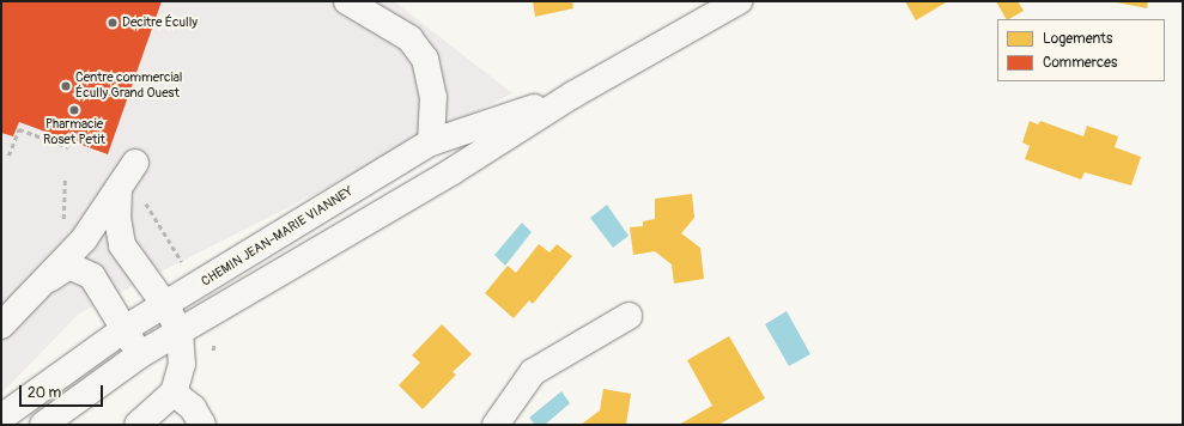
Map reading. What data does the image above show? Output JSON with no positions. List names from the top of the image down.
{
  "streets": {
    "street": ["CHEMIN JEAN-MARIE VIANNEY"]
  },
  "places": ["Decitre Écully", "Centre commercial Écully Grand Ouest", "Pharmacie Roset Petit"],
  "legend": ["Logements", "Commerces"],
  "scale_bar": "20 m"
}
